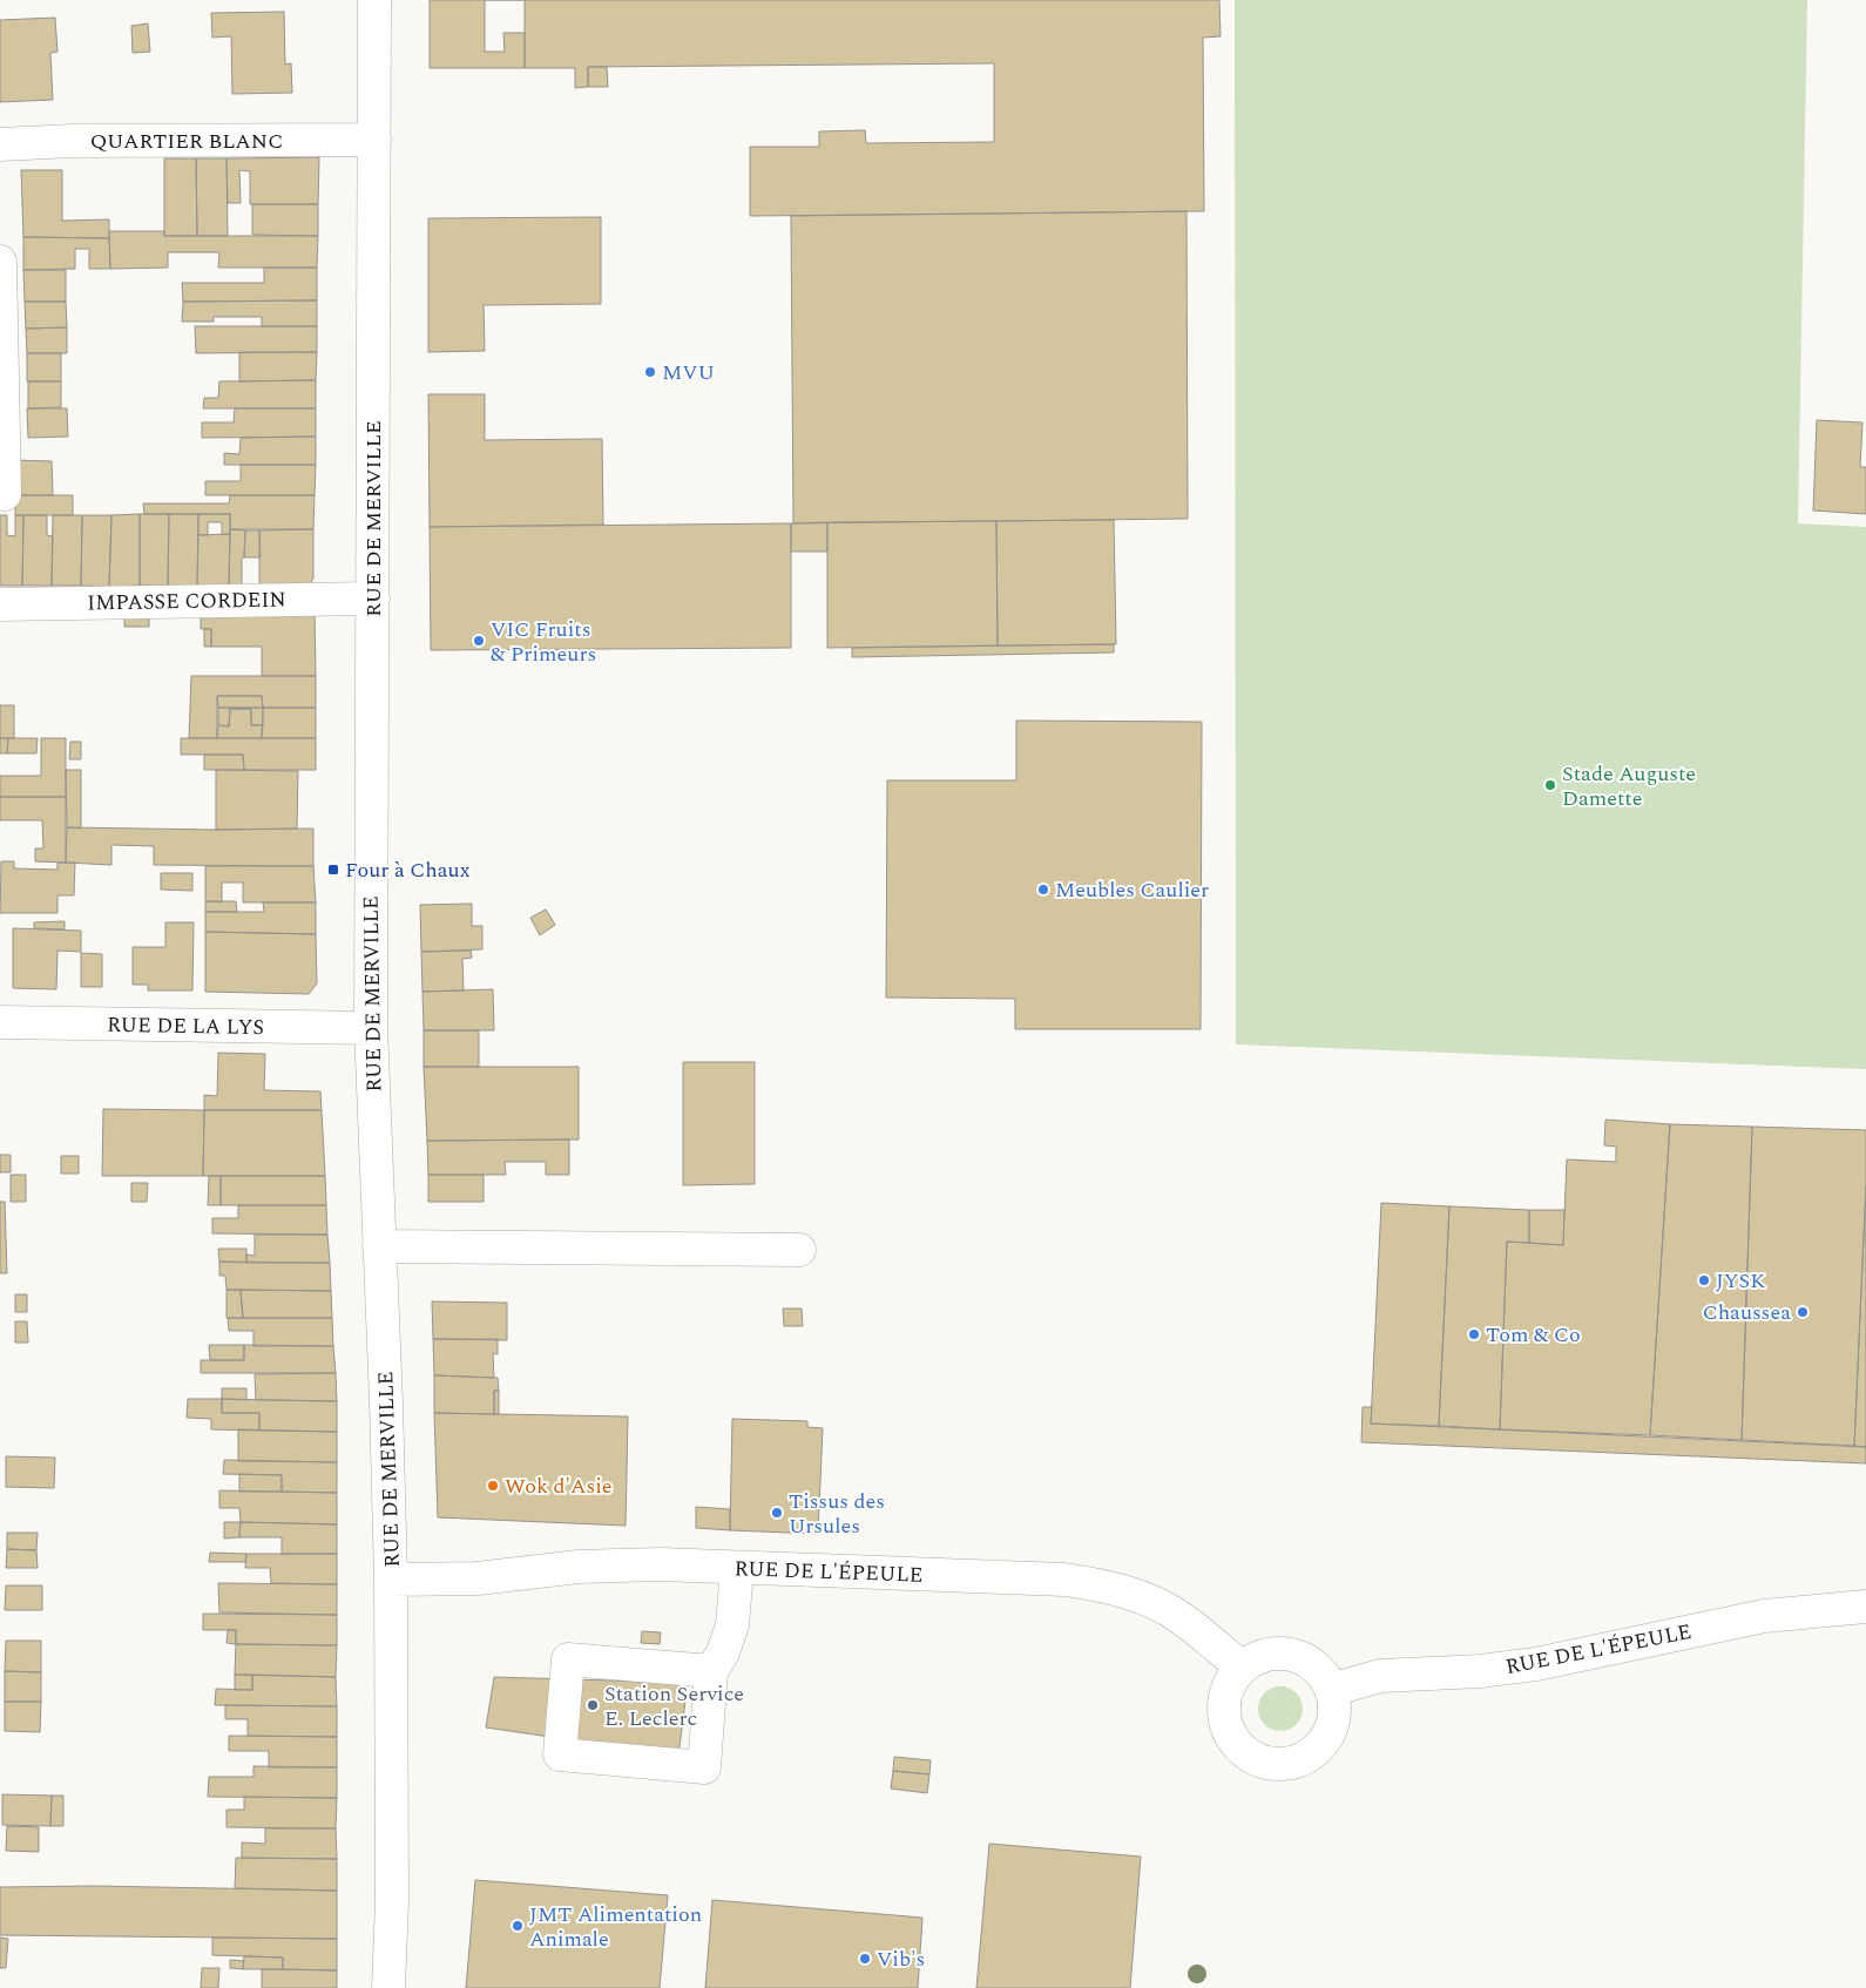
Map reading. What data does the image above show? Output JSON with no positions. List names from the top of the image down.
{
  "streets": {
    "street": [
      "QUARTIER BLANC",
      "RUE DE MERVILLE",
      "IMPASSE CORDEIN",
      "RUE DE LA LYS",
      "RUE DE L'ÉPEULE"
    ]
  },
  "crossings": [
    ["QUARTIER BLANC", "RUE DE MERVILLE"],
    ["RUE DE MERVILLE", "IMPASSE CORDEIN"],
    ["RUE DE MERVILLE", "RUE DE LA LYS"],
    ["RUE DE MERVILLE", "RUE DE L'ÉPEULE"]
  ],
  "places": {
    "other": [
      "MVU",
      "VIC Fruits & Primeurs",
      "Stade Auguste Damette",
      "Meubles Caulier",
      "JYSK",
      "Chaussea",
      "Tom & Co",
      "Wok d'Asie",
      "Tissus des Ursules",
      "Station Service E. Leclerc",
      "JMT Alimentation Animale",
      "Vib's"
    ],
    "transit": ["Four à Chaux"]
  }
}
